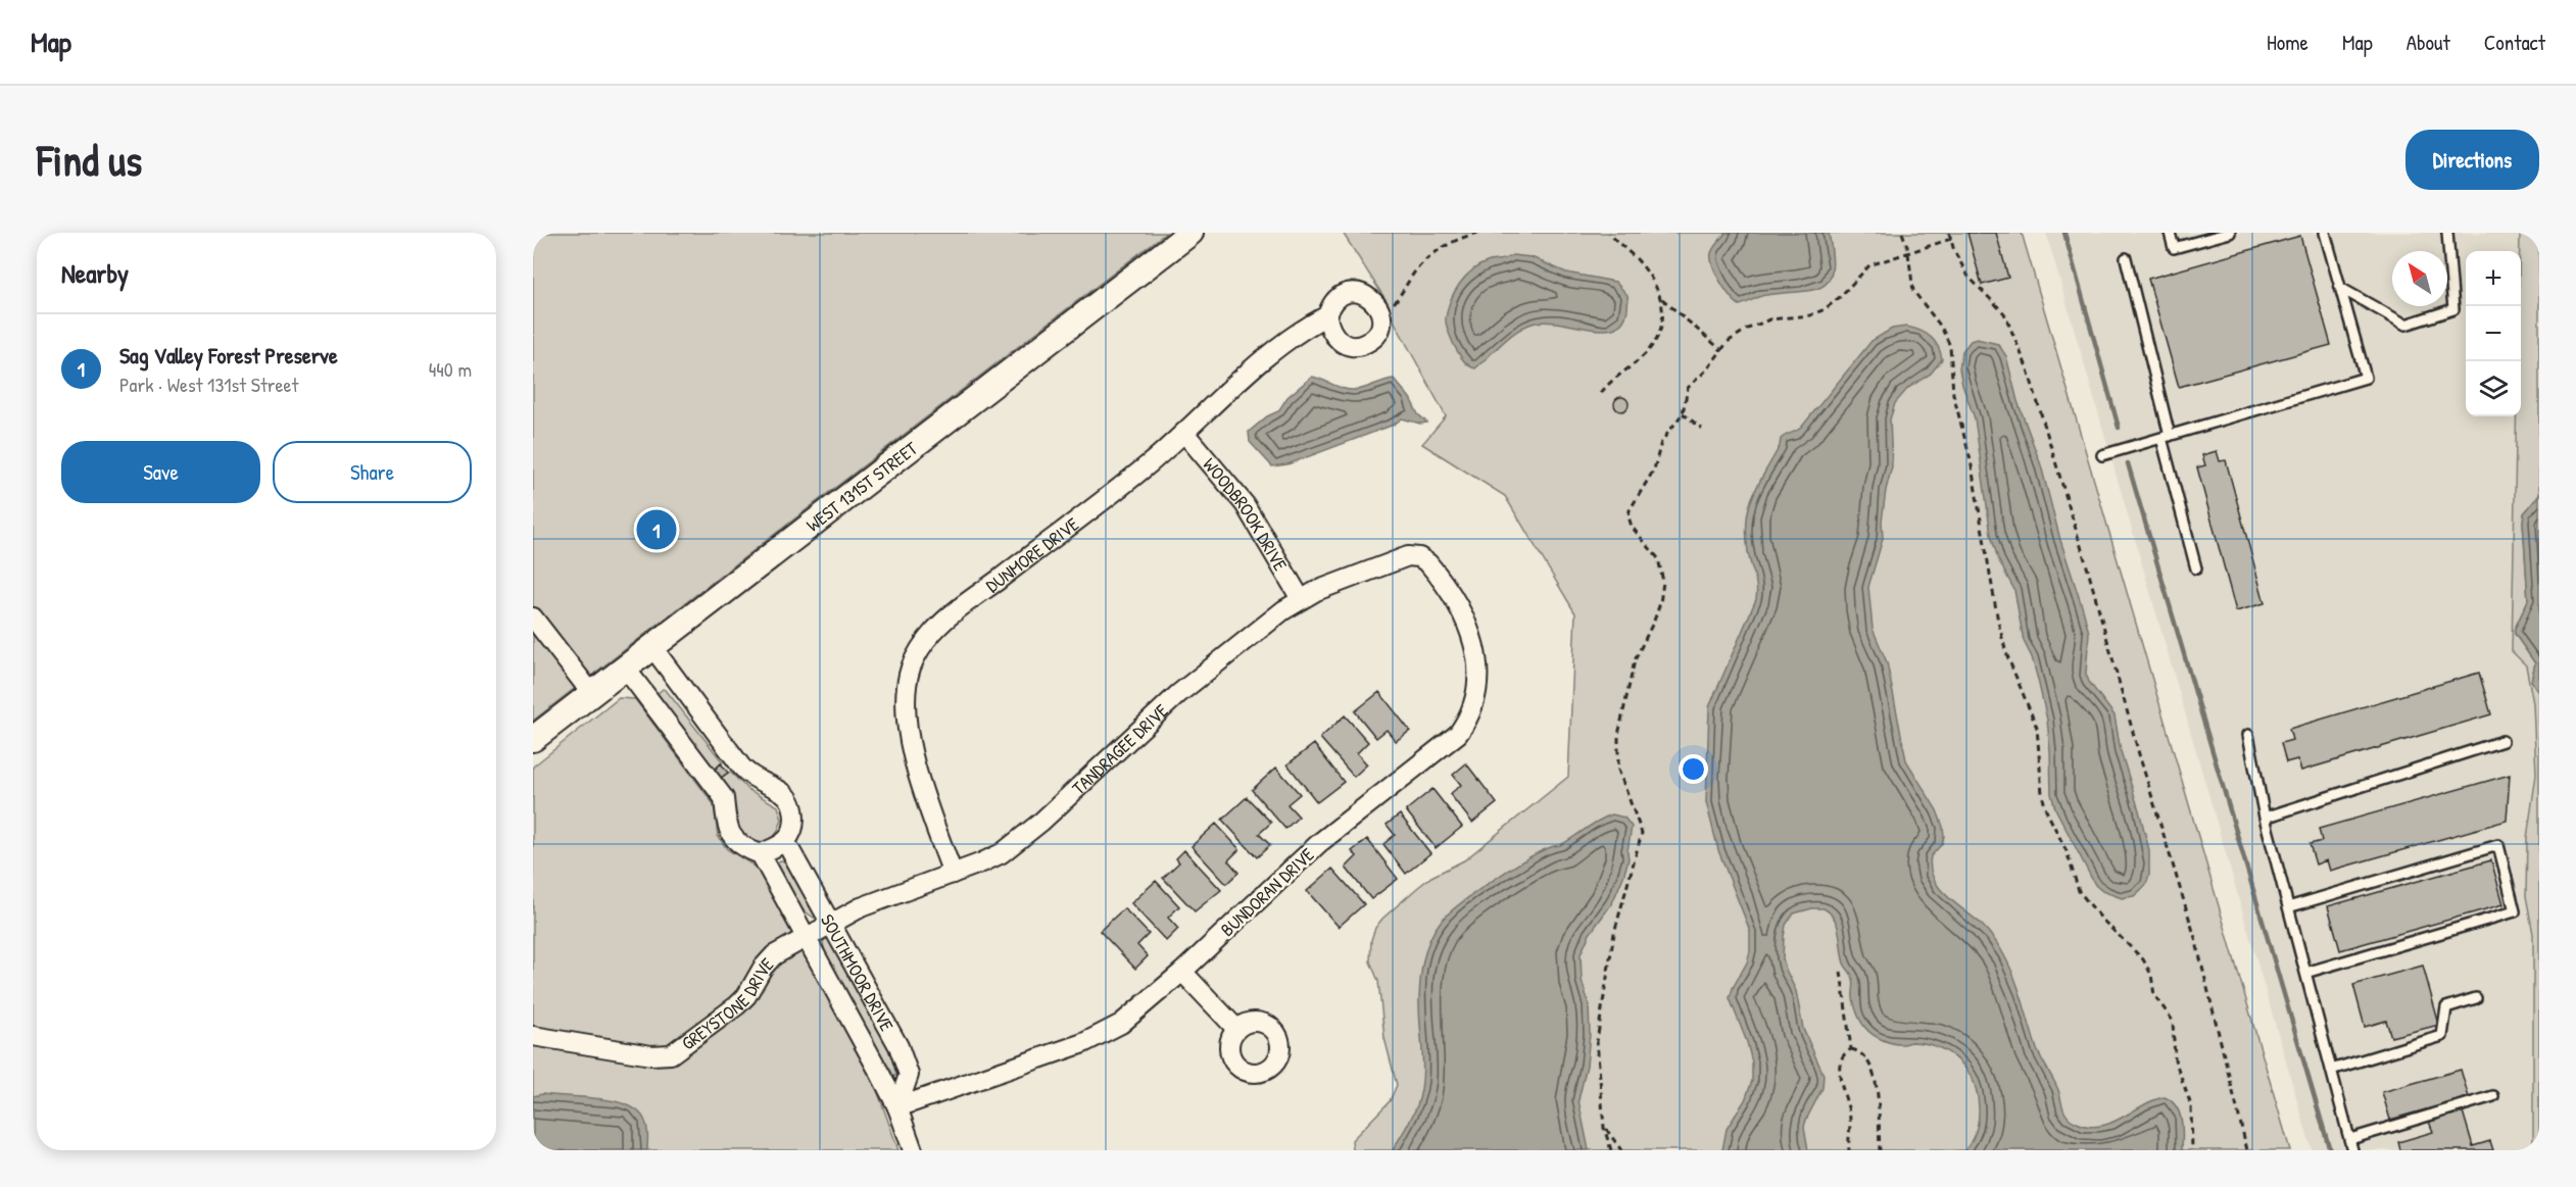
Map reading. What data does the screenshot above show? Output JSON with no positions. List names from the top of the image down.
{
  "streets": {
    "street": [
      "WEST 131ST STREET",
      "WOODBROOK DRIVE",
      "DUNMORE DRIVE",
      "TANDRAGEE DRIVE",
      "BUNDORAN DRIVE",
      "SOUTHMOOR DRIVE",
      "GREYSTONE DRIVE"
    ]
  },
  "crossings": [
    ["WOODBROOK DRIVE", "DUNMORE DRIVE"],
    ["WOODBROOK DRIVE", "TANDRAGEE DRIVE"],
    ["DUNMORE DRIVE", "TANDRAGEE DRIVE"],
    ["TANDRAGEE DRIVE", "BUNDORAN DRIVE"],
    ["TANDRAGEE DRIVE", "SOUTHMOOR DRIVE"],
    ["TANDRAGEE DRIVE", "GREYSTONE DRIVE"],
    ["BUNDORAN DRIVE", "SOUTHMOOR DRIVE"],
    ["SOUTHMOOR DRIVE", "GREYSTONE DRIVE"]
  ],
  "north": "top left",
  "page": {
    "header": "Map",
    "nav": [
      "Home",
      "Map",
      "About",
      "Contact"
    ],
    "buttons": [
      "Directions",
      ["Save", "Share"]
    ],
    "title": "Find us",
    "heading": "Nearby",
    "map_buttons": ["+", "−"],
    "list": [
      {
        "mark": "1",
        "name": "Sag Valley Forest Preserve",
        "note": "Park · West 131st Street",
        "value": "440 m"
      }
    ],
    "pins": "1"
  }
}
